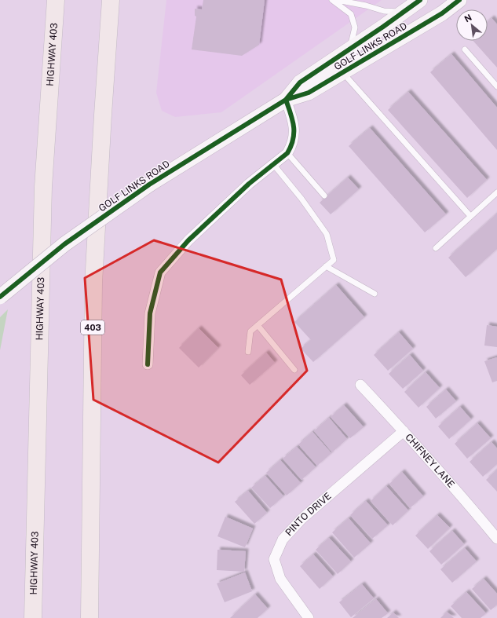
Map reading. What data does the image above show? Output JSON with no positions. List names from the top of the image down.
{
  "streets": {
    "highway": ["HIGHWAY 403", "403"],
    "main road": ["GOLF LINKS ROAD"],
    "street": ["CHIFNEY LANE", "PINTO DRIVE"]
  },
  "crossings": [
    ["CHIFNEY LANE", "PINTO DRIVE"]
  ],
  "north": "top left"
}
